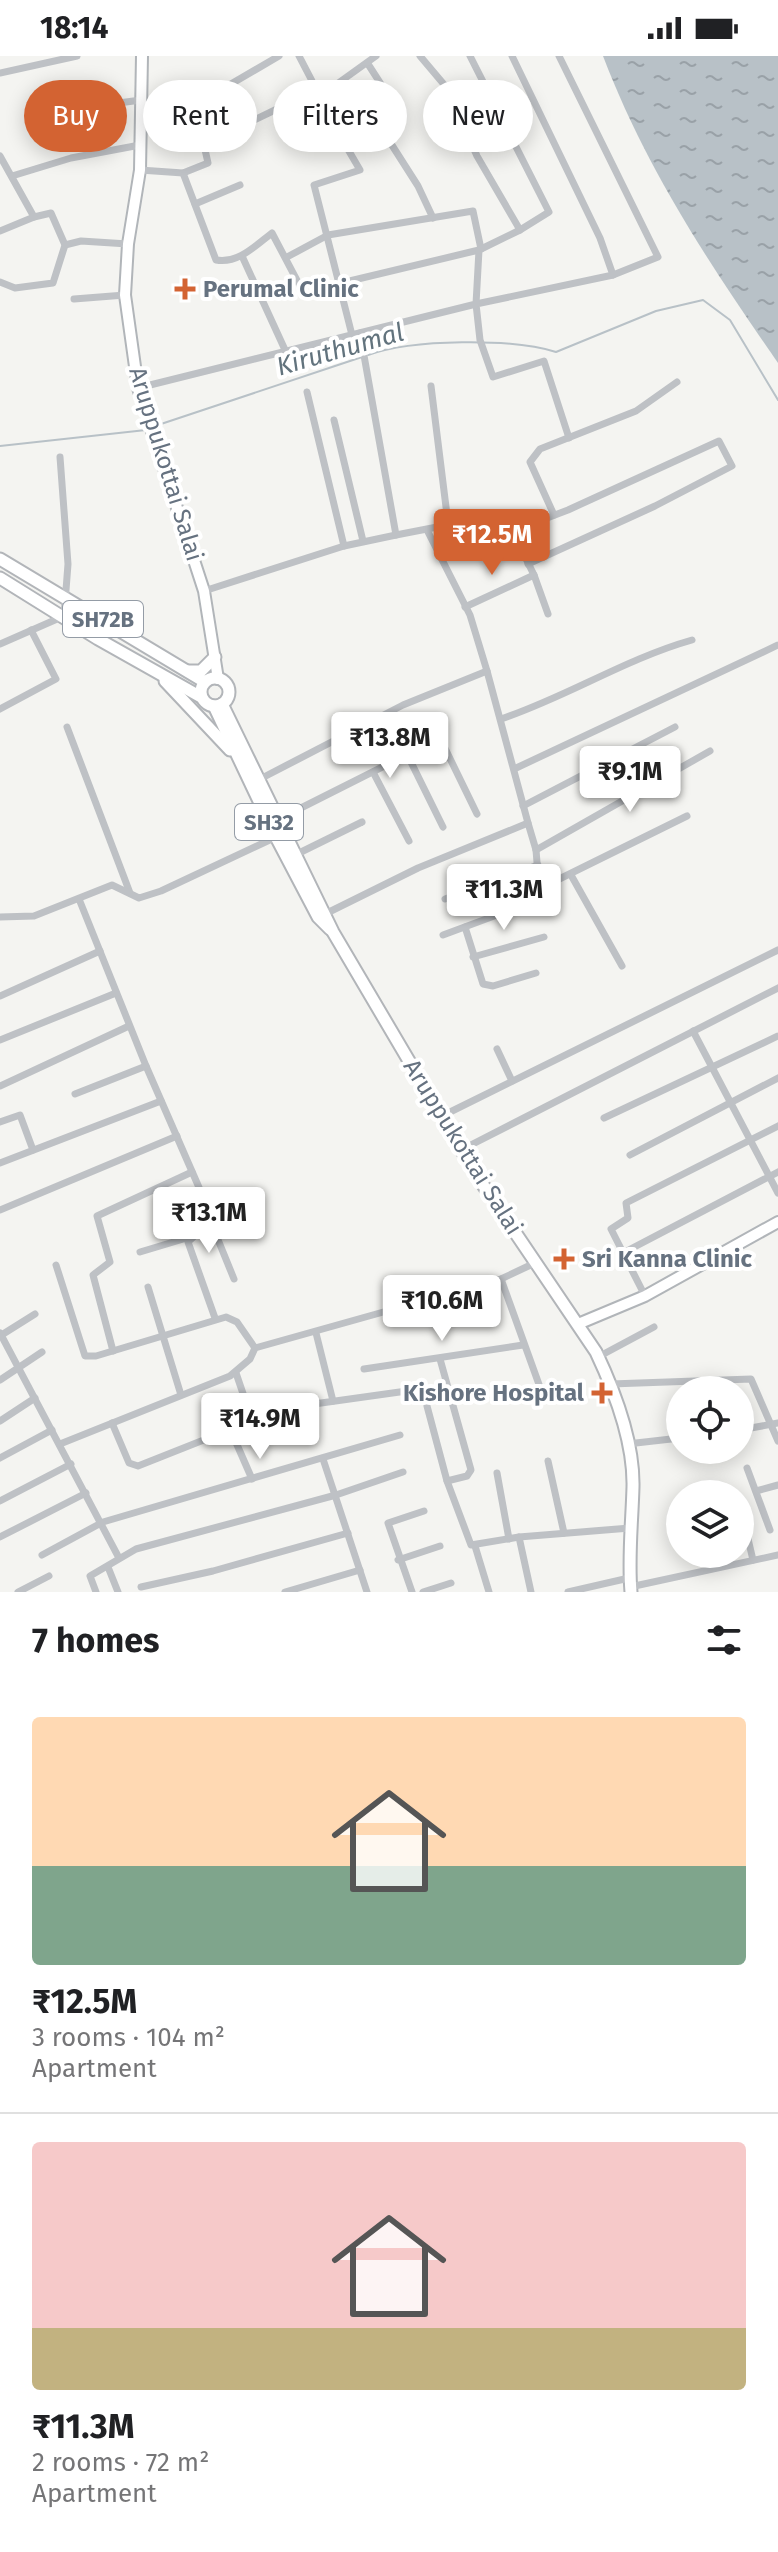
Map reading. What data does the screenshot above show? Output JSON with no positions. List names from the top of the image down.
{
  "streets": {
    "main road": ["Aruppukottai Salai", "SH72B", "SH32"]
  },
  "crossings": [
    ["Aruppukottai Salai", "SH72B"],
    ["Aruppukottai Salai", "SH32"],
    ["SH72B", "SH32"]
  ],
  "water": ["Kiruthumal"],
  "places": {
    "health": ["Perumal Clinic", "Sri Kanna Clinic", "Kishore Hospital"]
  },
  "page": {
    "status": "18:14",
    "chip": [
      "Buy",
      "Rent",
      "Filters",
      "New"
    ],
    "price": [
      "₹12.5M",
      "₹13.8M",
      "₹9.1M",
      "₹11.3M",
      "₹13.1M",
      "₹10.6M",
      "₹14.9M"
    ],
    "heading": "7 homes",
    "list": [
      {
        "name": "₹12.5M",
        "note": "3 rooms · 104 m² · Apartment"
      },
      {
        "name": "₹11.3M",
        "note": "2 rooms · 72 m² · Apartment"
      }
    ]
  }
}
